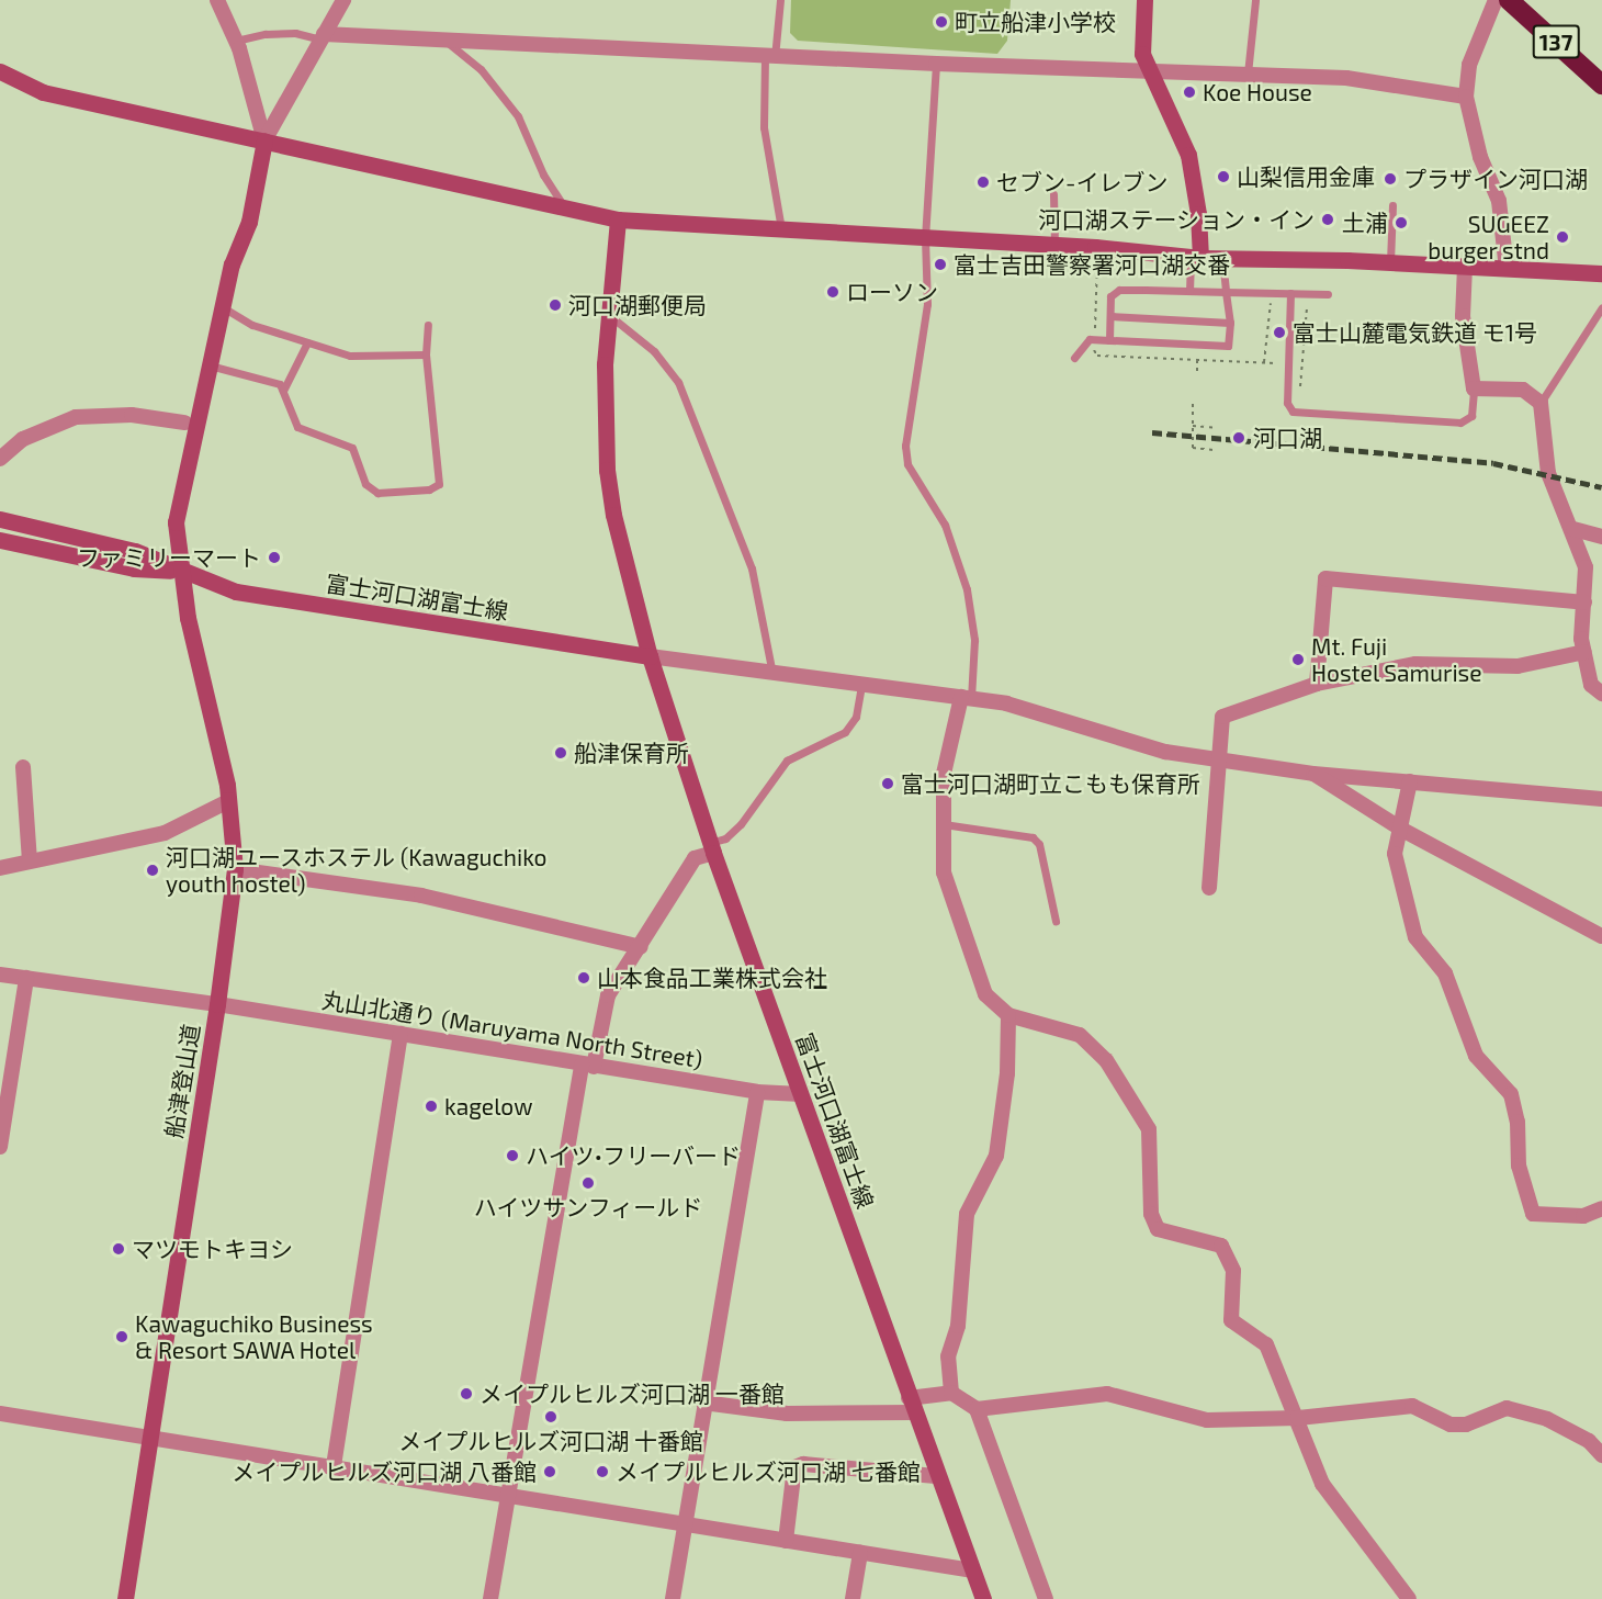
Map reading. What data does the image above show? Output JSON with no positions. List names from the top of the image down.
{
  "streets": {
    "highway": ["137"],
    "street": ["富士河口湖富士線", "丸山北通り (Maruyama North Street)", "船津登山道"]
  },
  "crossings": [
    ["富士河口湖富士線", "丸山北通り (Maruyama North Street)"],
    ["富士河口湖富士線", "船津登山道"],
    ["丸山北通り (Maruyama North Street)", "船津登山道"]
  ],
  "places": [
    "町立船津小学校",
    "Koe House",
    "山梨信用金庫",
    "プラザイン河口湖",
    "セブン-イレブン",
    "河口湖ステーション・イン",
    "土浦",
    "SUGEEZ burger stnd",
    "富士吉田警察署河口湖交番",
    "ローソン",
    "河口湖郵便局",
    "富士山麓電気鉄道 モ1号",
    "河口湖",
    "ファミリーマート",
    "Mt. Fuji Hostel Samurise",
    "船津保育所",
    "富士河口湖町立こもも保育所",
    "河口湖ユースホステル (Kawaguchiko youth hostel)",
    "山本食品工業株式会社",
    "kagelow",
    "ハイツ•フリーバード",
    "ハイツサンフィールド",
    "マツモトキヨシ",
    "Kawaguchiko Business & Resort SAWA Hotel",
    "メイプルヒルズ河口湖 一番館",
    "メイプルヒルズ河口湖 十番館",
    "メイプルヒルズ河口湖 八番館",
    "メイプルヒルズ河口湖 七番館"
  ]
}
